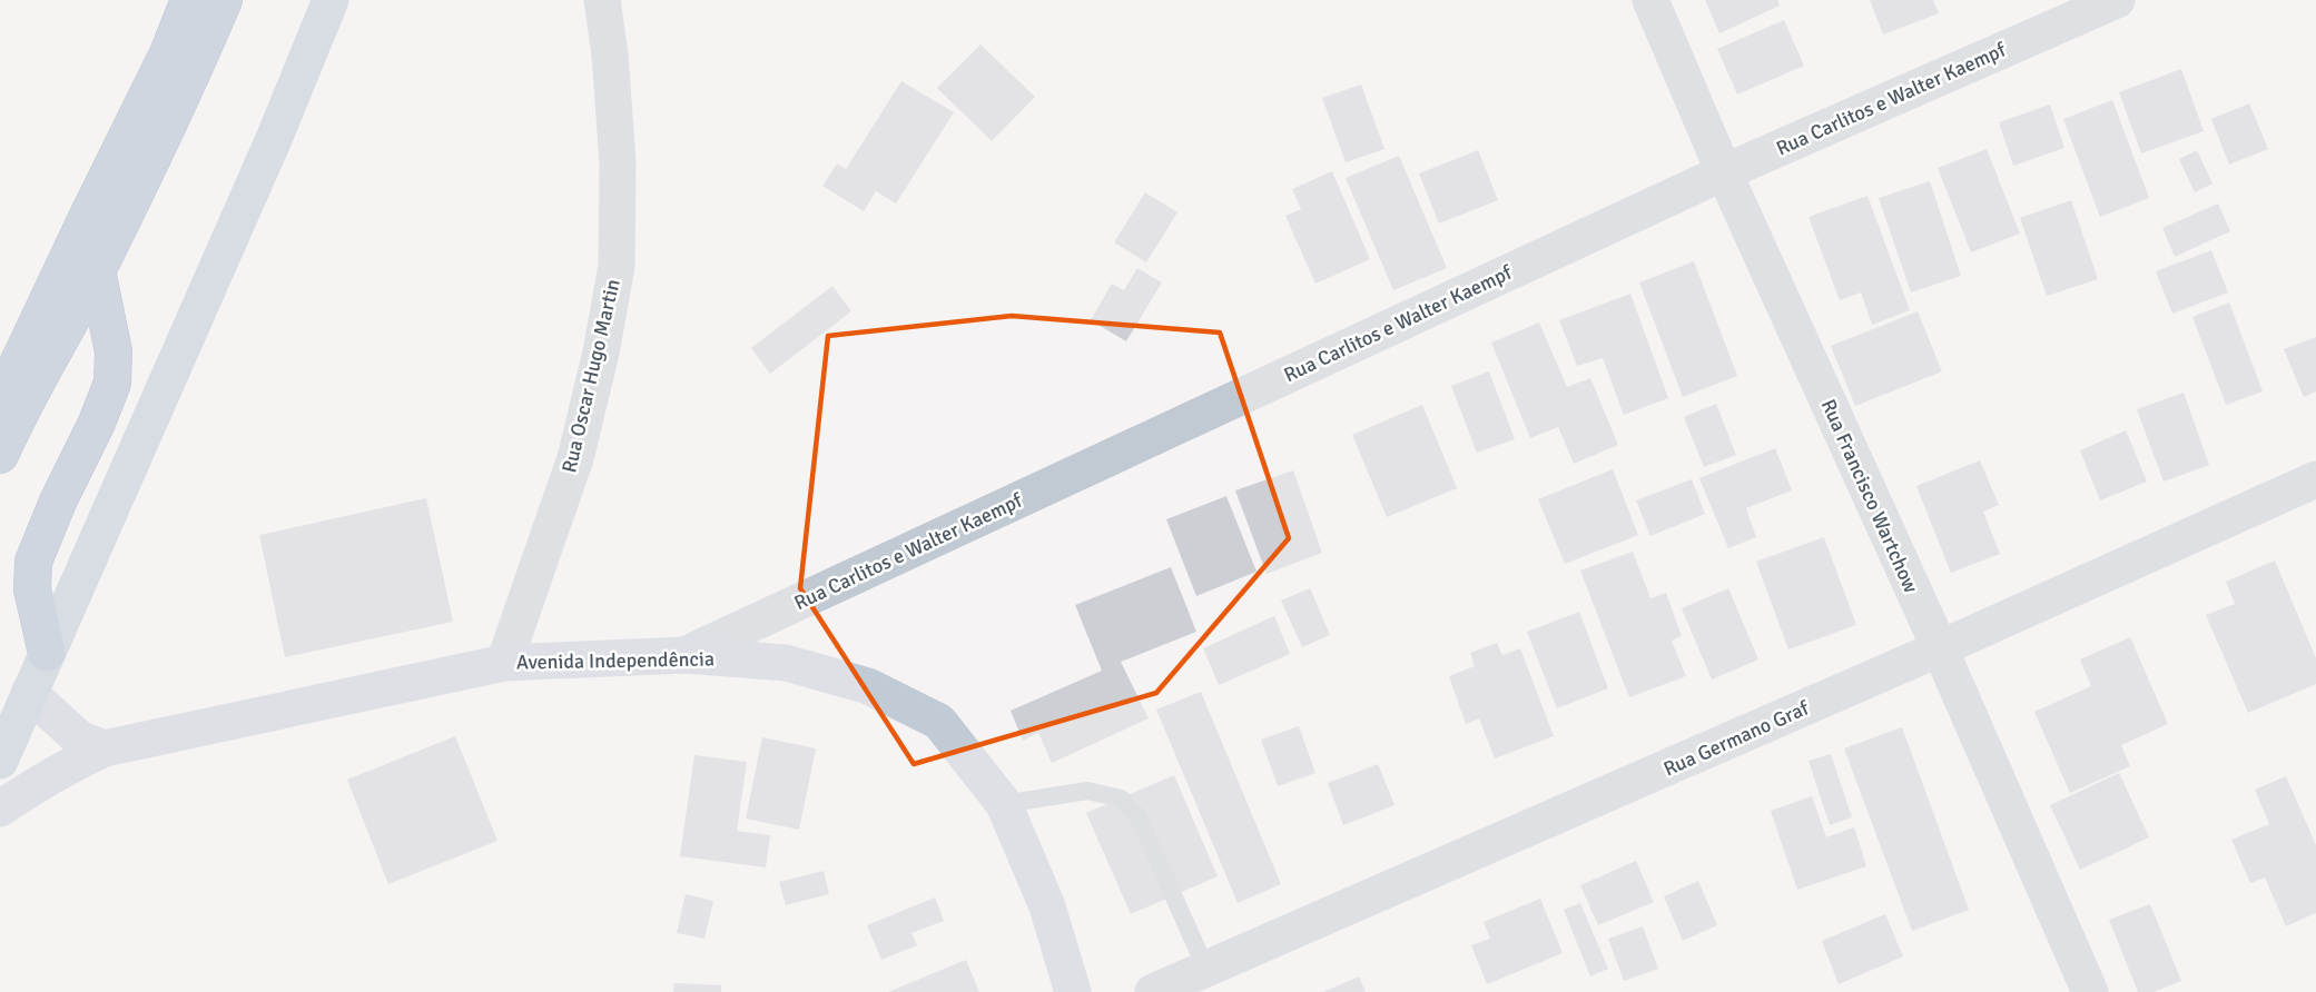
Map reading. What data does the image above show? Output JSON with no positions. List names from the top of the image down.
{
  "streets": {
    "main road": ["Avenida Independência"],
    "street": [
      "Rua Carlitos e Walter Kaempf",
      "Rua Oscar Hugo Martin",
      "Rua Francisco Wartchow",
      "Rua Germano Graf"
    ]
  },
  "crossings": [
    ["Rua Carlitos e Walter Kaempf", "Rua Francisco Wartchow"],
    ["Rua Carlitos e Walter Kaempf", "Avenida Independência"],
    ["Rua Oscar Hugo Martin", "Avenida Independência"],
    ["Rua Francisco Wartchow", "Rua Germano Graf"]
  ]
}
